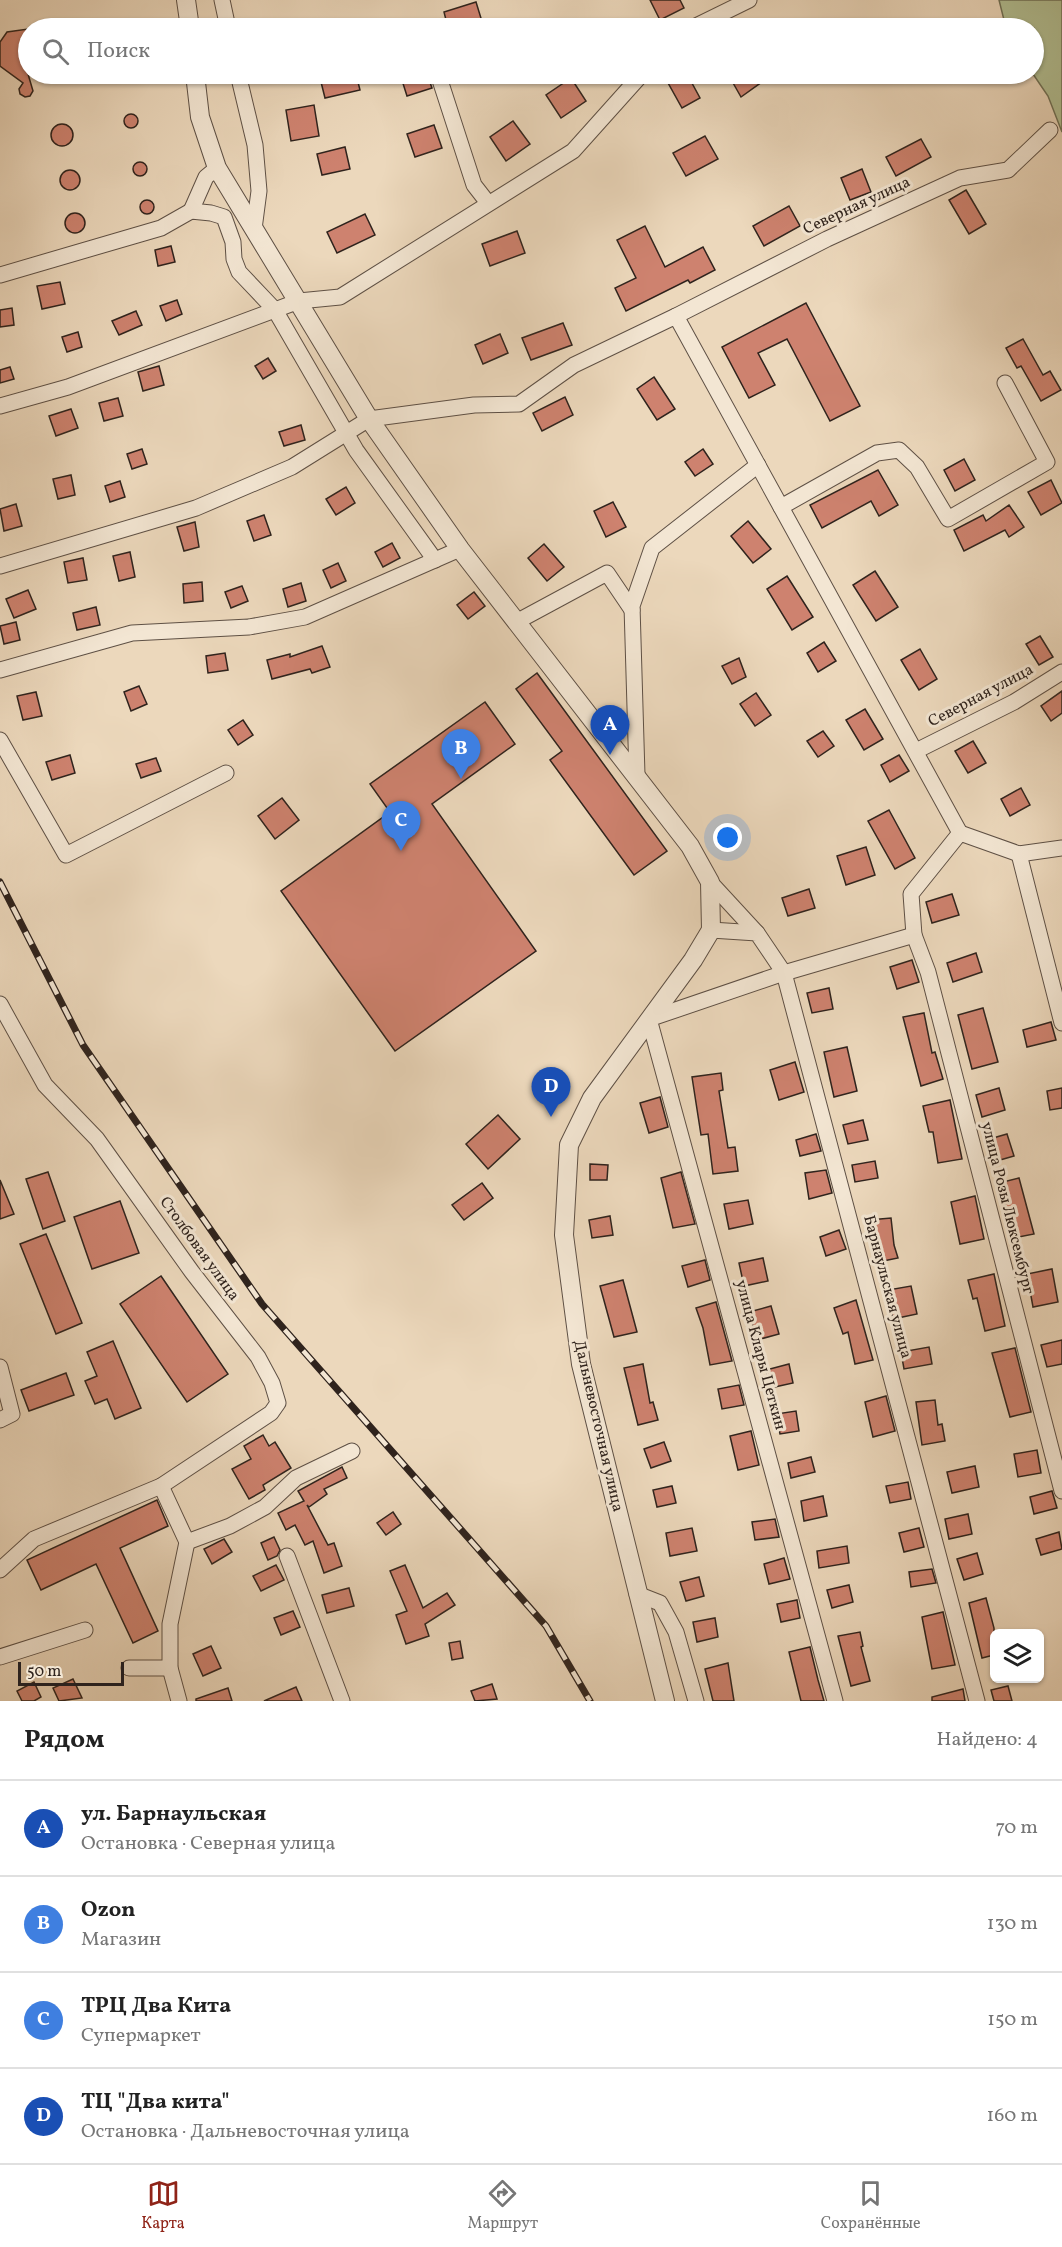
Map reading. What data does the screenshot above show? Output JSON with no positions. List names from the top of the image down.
{
  "streets": {
    "street": [
      "Северная улица",
      "улица Розы Люксембург",
      "Столбовая улица",
      "Барнаульская улица",
      "улица Клары Цеткин",
      "Дальневосточная улица"
    ]
  },
  "crossings": [
    ["улица Клары Цеткин", "Дальневосточная улица"]
  ],
  "scale_bar": "50 m",
  "page": {
    "search": "Поиск",
    "pins": [
      "A",
      "B",
      "C",
      "D"
    ],
    "scale": "50 m",
    "heading": ["Рядом", "Найдено: 4"],
    "list": [
      {
        "mark": "A",
        "name": "ул. Барнаульская",
        "note": "Остановка · Северная улица",
        "value": "70 m"
      },
      {
        "mark": "B",
        "name": "Ozon",
        "note": "Магазин",
        "value": "130 m"
      },
      {
        "mark": "C",
        "name": "ТРЦ Два Кита",
        "note": "Супермаркет",
        "value": "150 m"
      },
      {
        "mark": "D",
        "name": "ТЦ \"Два кита\"",
        "note": "Остановка · Дальневосточная улица",
        "value": "160 m"
      }
    ],
    "nav": ["Карта", "Маршрут", "Сохранённые"]
  }
}
